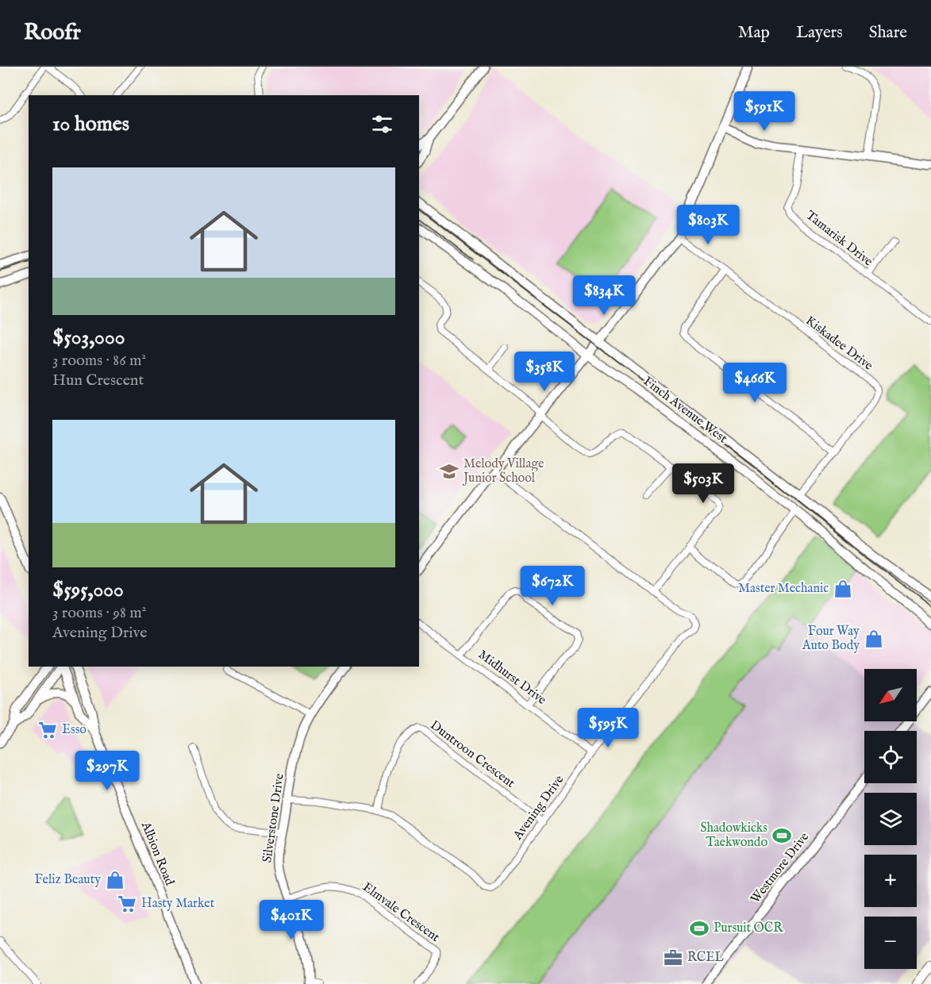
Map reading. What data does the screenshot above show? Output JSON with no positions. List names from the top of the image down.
{
  "streets": {
    "main road": [
      "Finch Avenue West",
      "Silverstone Drive",
      "Albion Road",
      "Westmore Drive"
    ],
    "street": [
      "Tamarisk Drive",
      "Kiskadee Drive",
      "Midhurst Drive",
      "Duntroon Crescent",
      "Avening Drive",
      "Elmvale Crescent"
    ]
  },
  "crossings": [
    ["Kiskadee Drive", "Finch Avenue West"],
    ["Midhurst Drive", "Avening Drive"],
    ["Duntroon Crescent", "Avening Drive"],
    ["Avening Drive", "Silverstone Drive"],
    ["Silverstone Drive", "Elmvale Crescent"]
  ],
  "places": {
    "school or university": ["Melody Village Junior School"],
    "shop": ["Master Mechanic", "Four Way Auto Body", "Feliz Beauty"],
    "supermarket": ["Esso", "Hasty Market"],
    "sports": ["Shadowkicks Taekwondo", "Pursuit OCR"],
    "office": ["RCEL"]
  },
  "north": "bottom left",
  "page": {
    "header": "Roofr",
    "nav": ["Map", "Layers", "Share"],
    "price": [
      "$591K",
      "$803K",
      "$834K",
      "$358K",
      "$466K",
      "$503K",
      "$672K",
      "$595K",
      "$297K",
      "$401K"
    ],
    "heading": "10 homes",
    "list": [
      {
        "name": "$503,000",
        "note": "3 rooms · 86 m² · Hun Crescent"
      },
      {
        "name": "$595,000",
        "note": "3 rooms · 98 m² · Avening Drive"
      }
    ],
    "map_buttons": ["+", "−"]
  }
}
